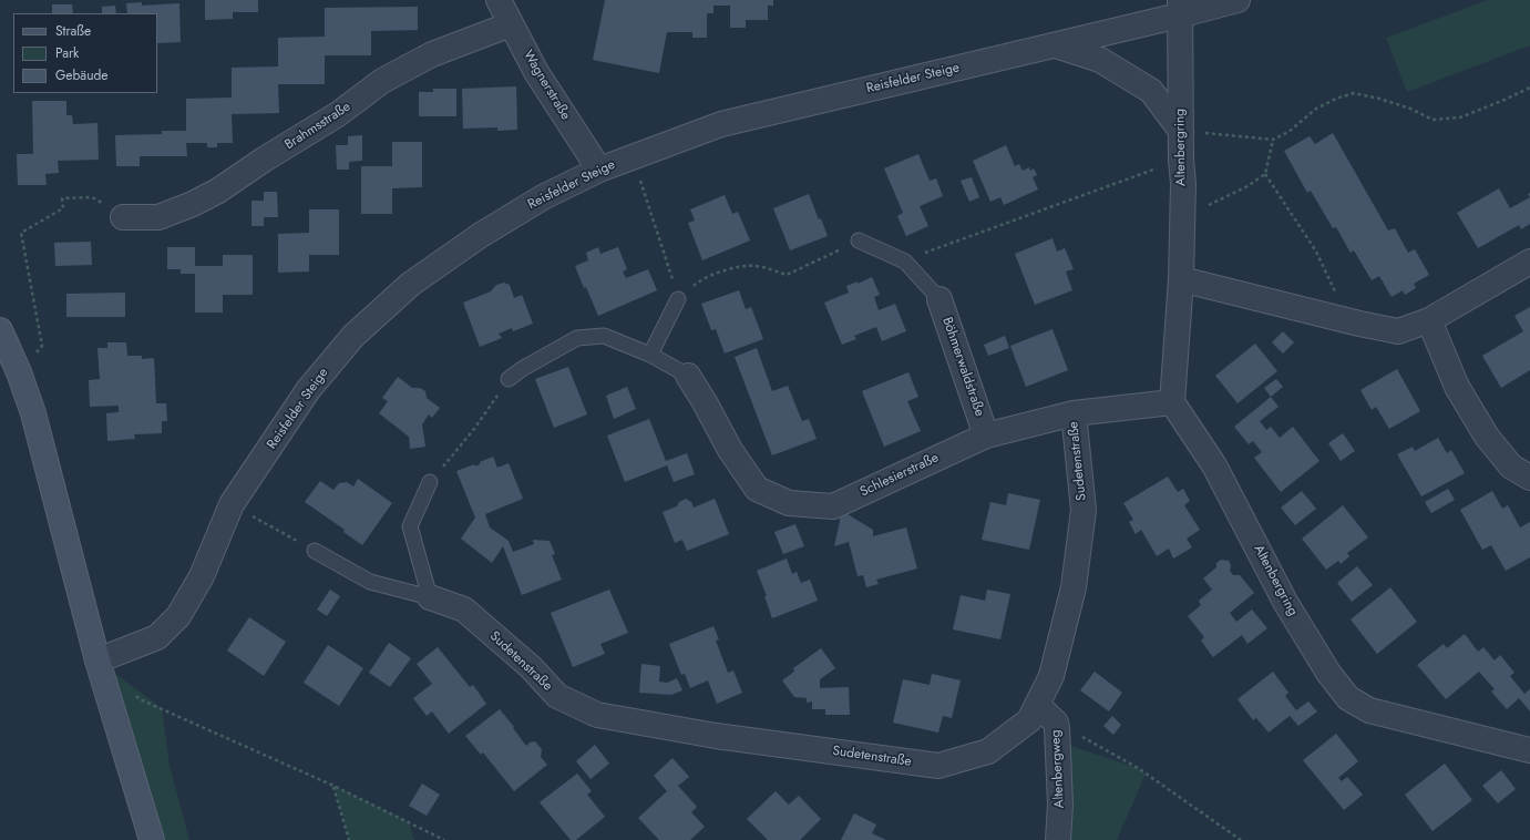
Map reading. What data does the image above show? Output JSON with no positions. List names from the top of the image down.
{
  "streets": {
    "street": [
      "Reisfelder Steige",
      "Wagnerstraße",
      "Brahmsstraße",
      "Altenbergring",
      "Böhmerwaldstraße",
      "Sudetenstraße",
      "Schlesierstraße",
      "Altenbergweg"
    ]
  },
  "crossings": [
    ["Reisfelder Steige", "Wagnerstraße"],
    ["Reisfelder Steige", "Altenbergring"],
    ["Wagnerstraße", "Brahmsstraße"],
    ["Altenbergring", "Schlesierstraße"],
    ["Böhmerwaldstraße", "Schlesierstraße"],
    ["Sudetenstraße", "Schlesierstraße"],
    ["Sudetenstraße", "Altenbergweg"]
  ],
  "legend": ["Straße", "Park", "Gebäude"]
}
